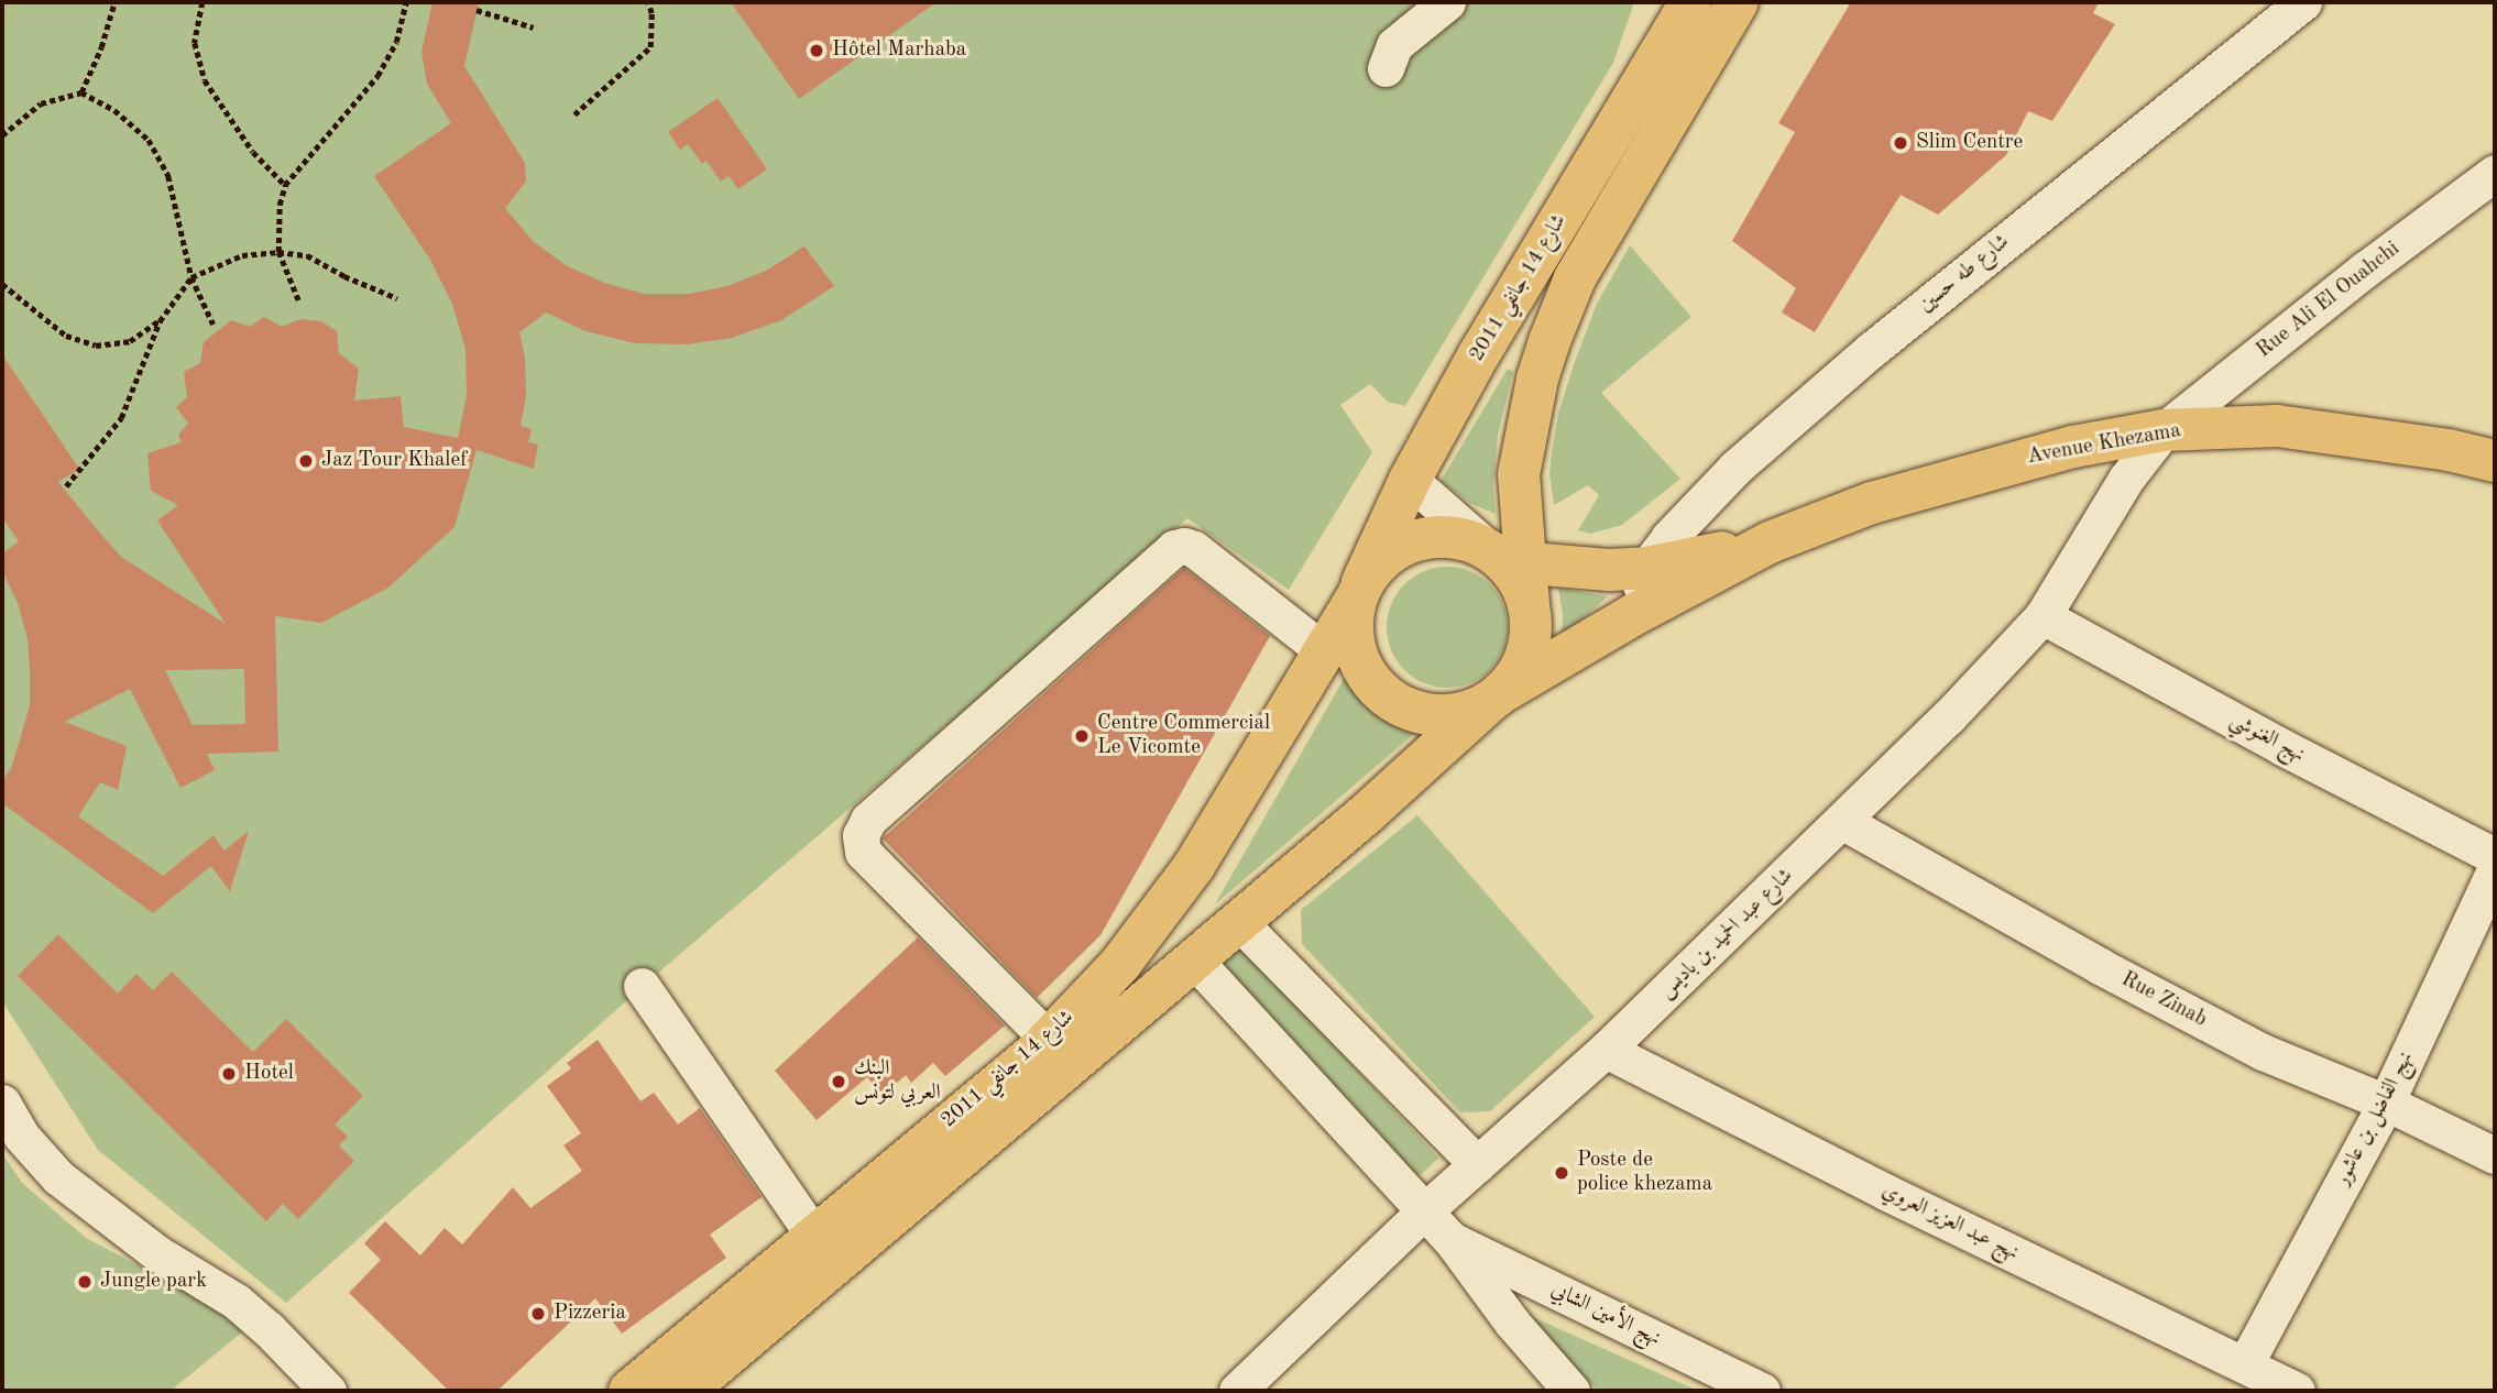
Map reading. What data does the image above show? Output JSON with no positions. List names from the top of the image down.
{
  "streets": {
    "main road": ["شارع 14 جانفي 2011", "Avenue Khezama"],
    "street": [
      "شارع طه حسين",
      "Rue Ali El Ouahchi",
      "نهج الغنوشي",
      "شارع عبد الحميد بن باديس",
      "Rue Zinab",
      "نهج الفاضل بن عاشور",
      "نهج عبد العزيز العروي",
      "نهج الأمين الشابي"
    ]
  },
  "crossings": [
    ["شارع طه حسين", "Avenue Khezama"],
    ["شارع 14 جانفي 2011", "Avenue Khezama"],
    ["Rue Ali El Ouahchi", "Avenue Khezama"],
    ["Rue Ali El Ouahchi", "شارع عبد الحميد بن باديس"],
    ["Avenue Khezama", "شارع عبد الحميد بن باديس"],
    ["نهج الغنوشي", "شارع عبد الحميد بن باديس"],
    ["شارع عبد الحميد بن باديس", "Rue Zinab"],
    ["شارع عبد الحميد بن باديس", "نهج عبد العزيز العروي"],
    ["Rue Zinab", "نهج الفاضل بن عاشور"],
    ["نهج الفاضل بن عاشور", "نهج عبد العزيز العروي"]
  ],
  "places": [
    "Hôtel Marhaba",
    "Slim Centre",
    "Jaz Tour Khalef",
    "Centre Commercial Le Vicomte",
    "Hotel",
    "البنك العربي لتونس",
    "Poste de police khezama",
    "Jungle park",
    "Pizzeria"
  ]
}
